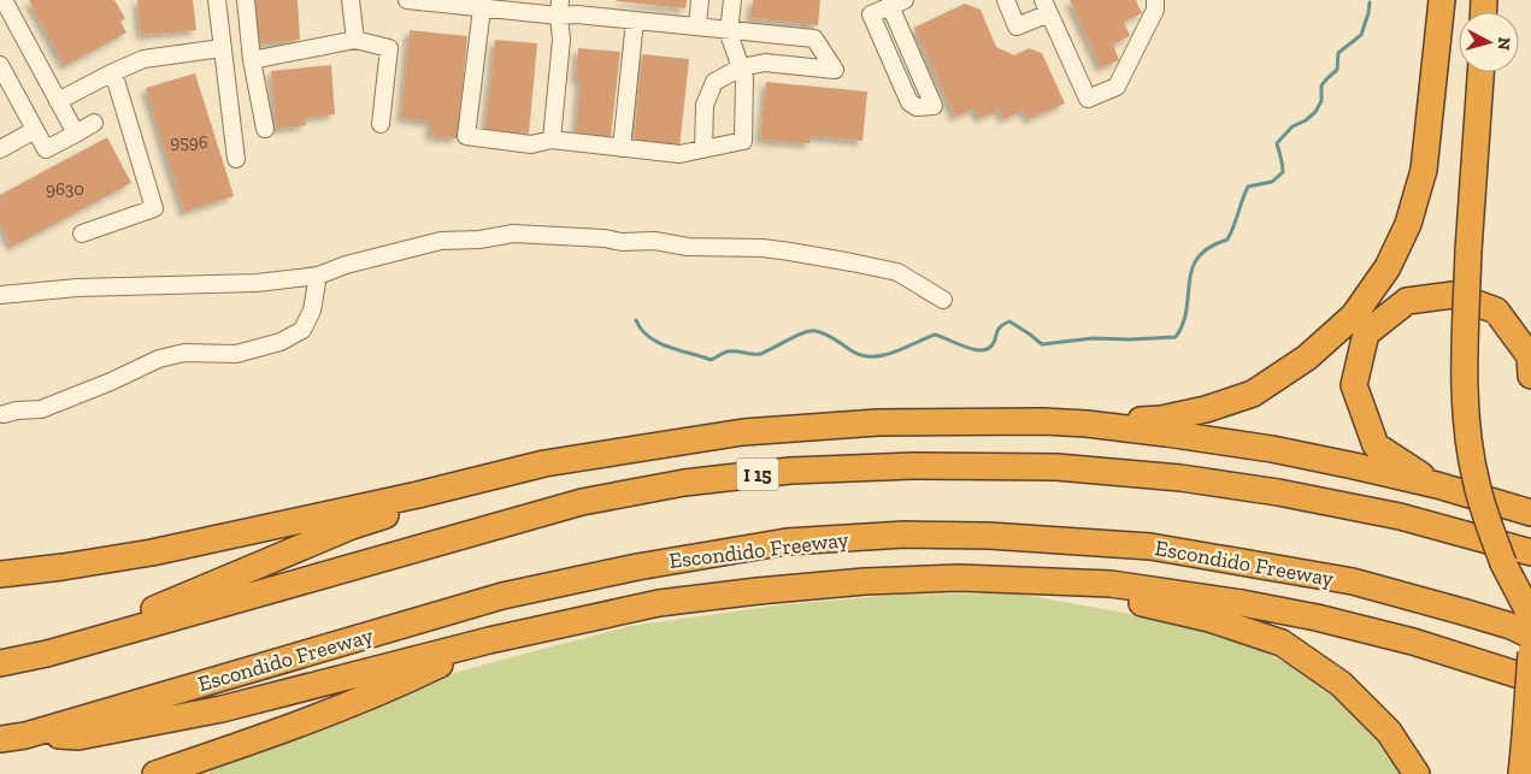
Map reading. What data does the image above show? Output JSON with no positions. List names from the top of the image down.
{
  "streets": {
    "highway": ["I 15", "Escondido Freeway"]
  },
  "house_numbers": ["9596", "9630"],
  "north": "right"
}
